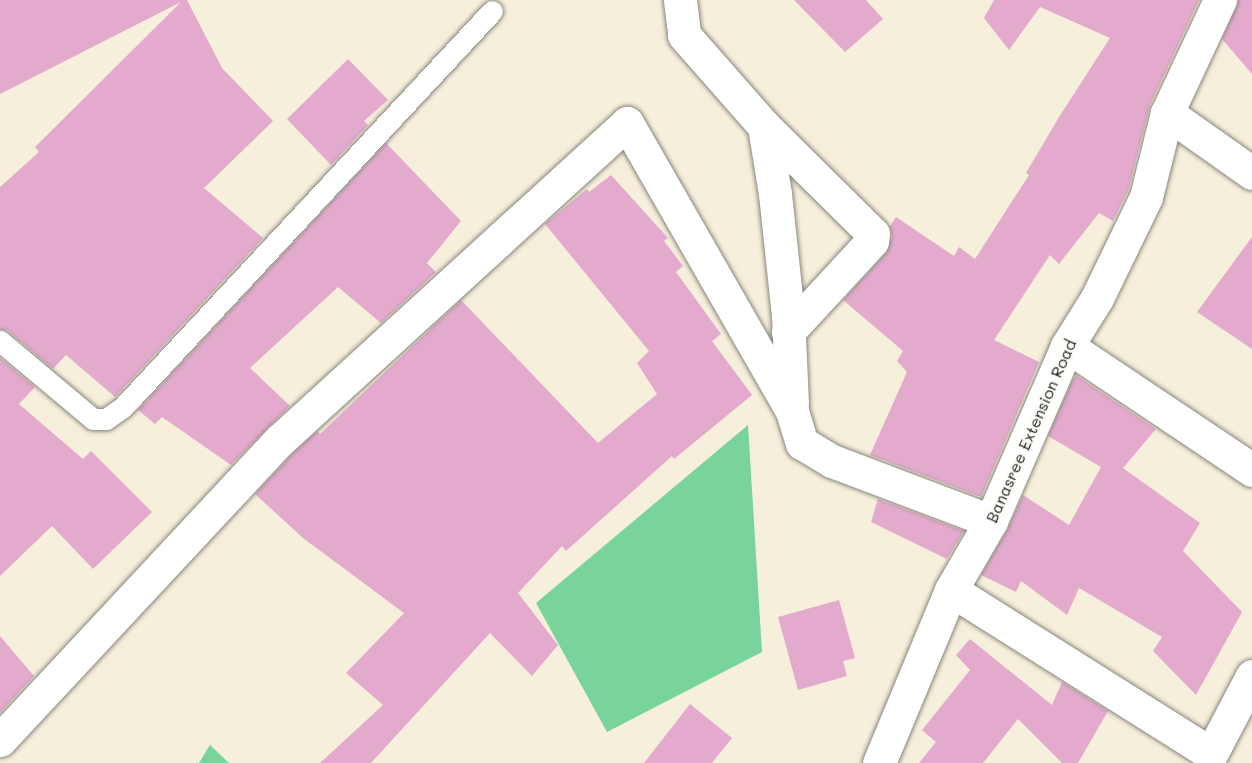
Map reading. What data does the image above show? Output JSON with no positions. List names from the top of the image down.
{
  "streets": {
    "street": ["Banasree Extension Road"]
  }
}
